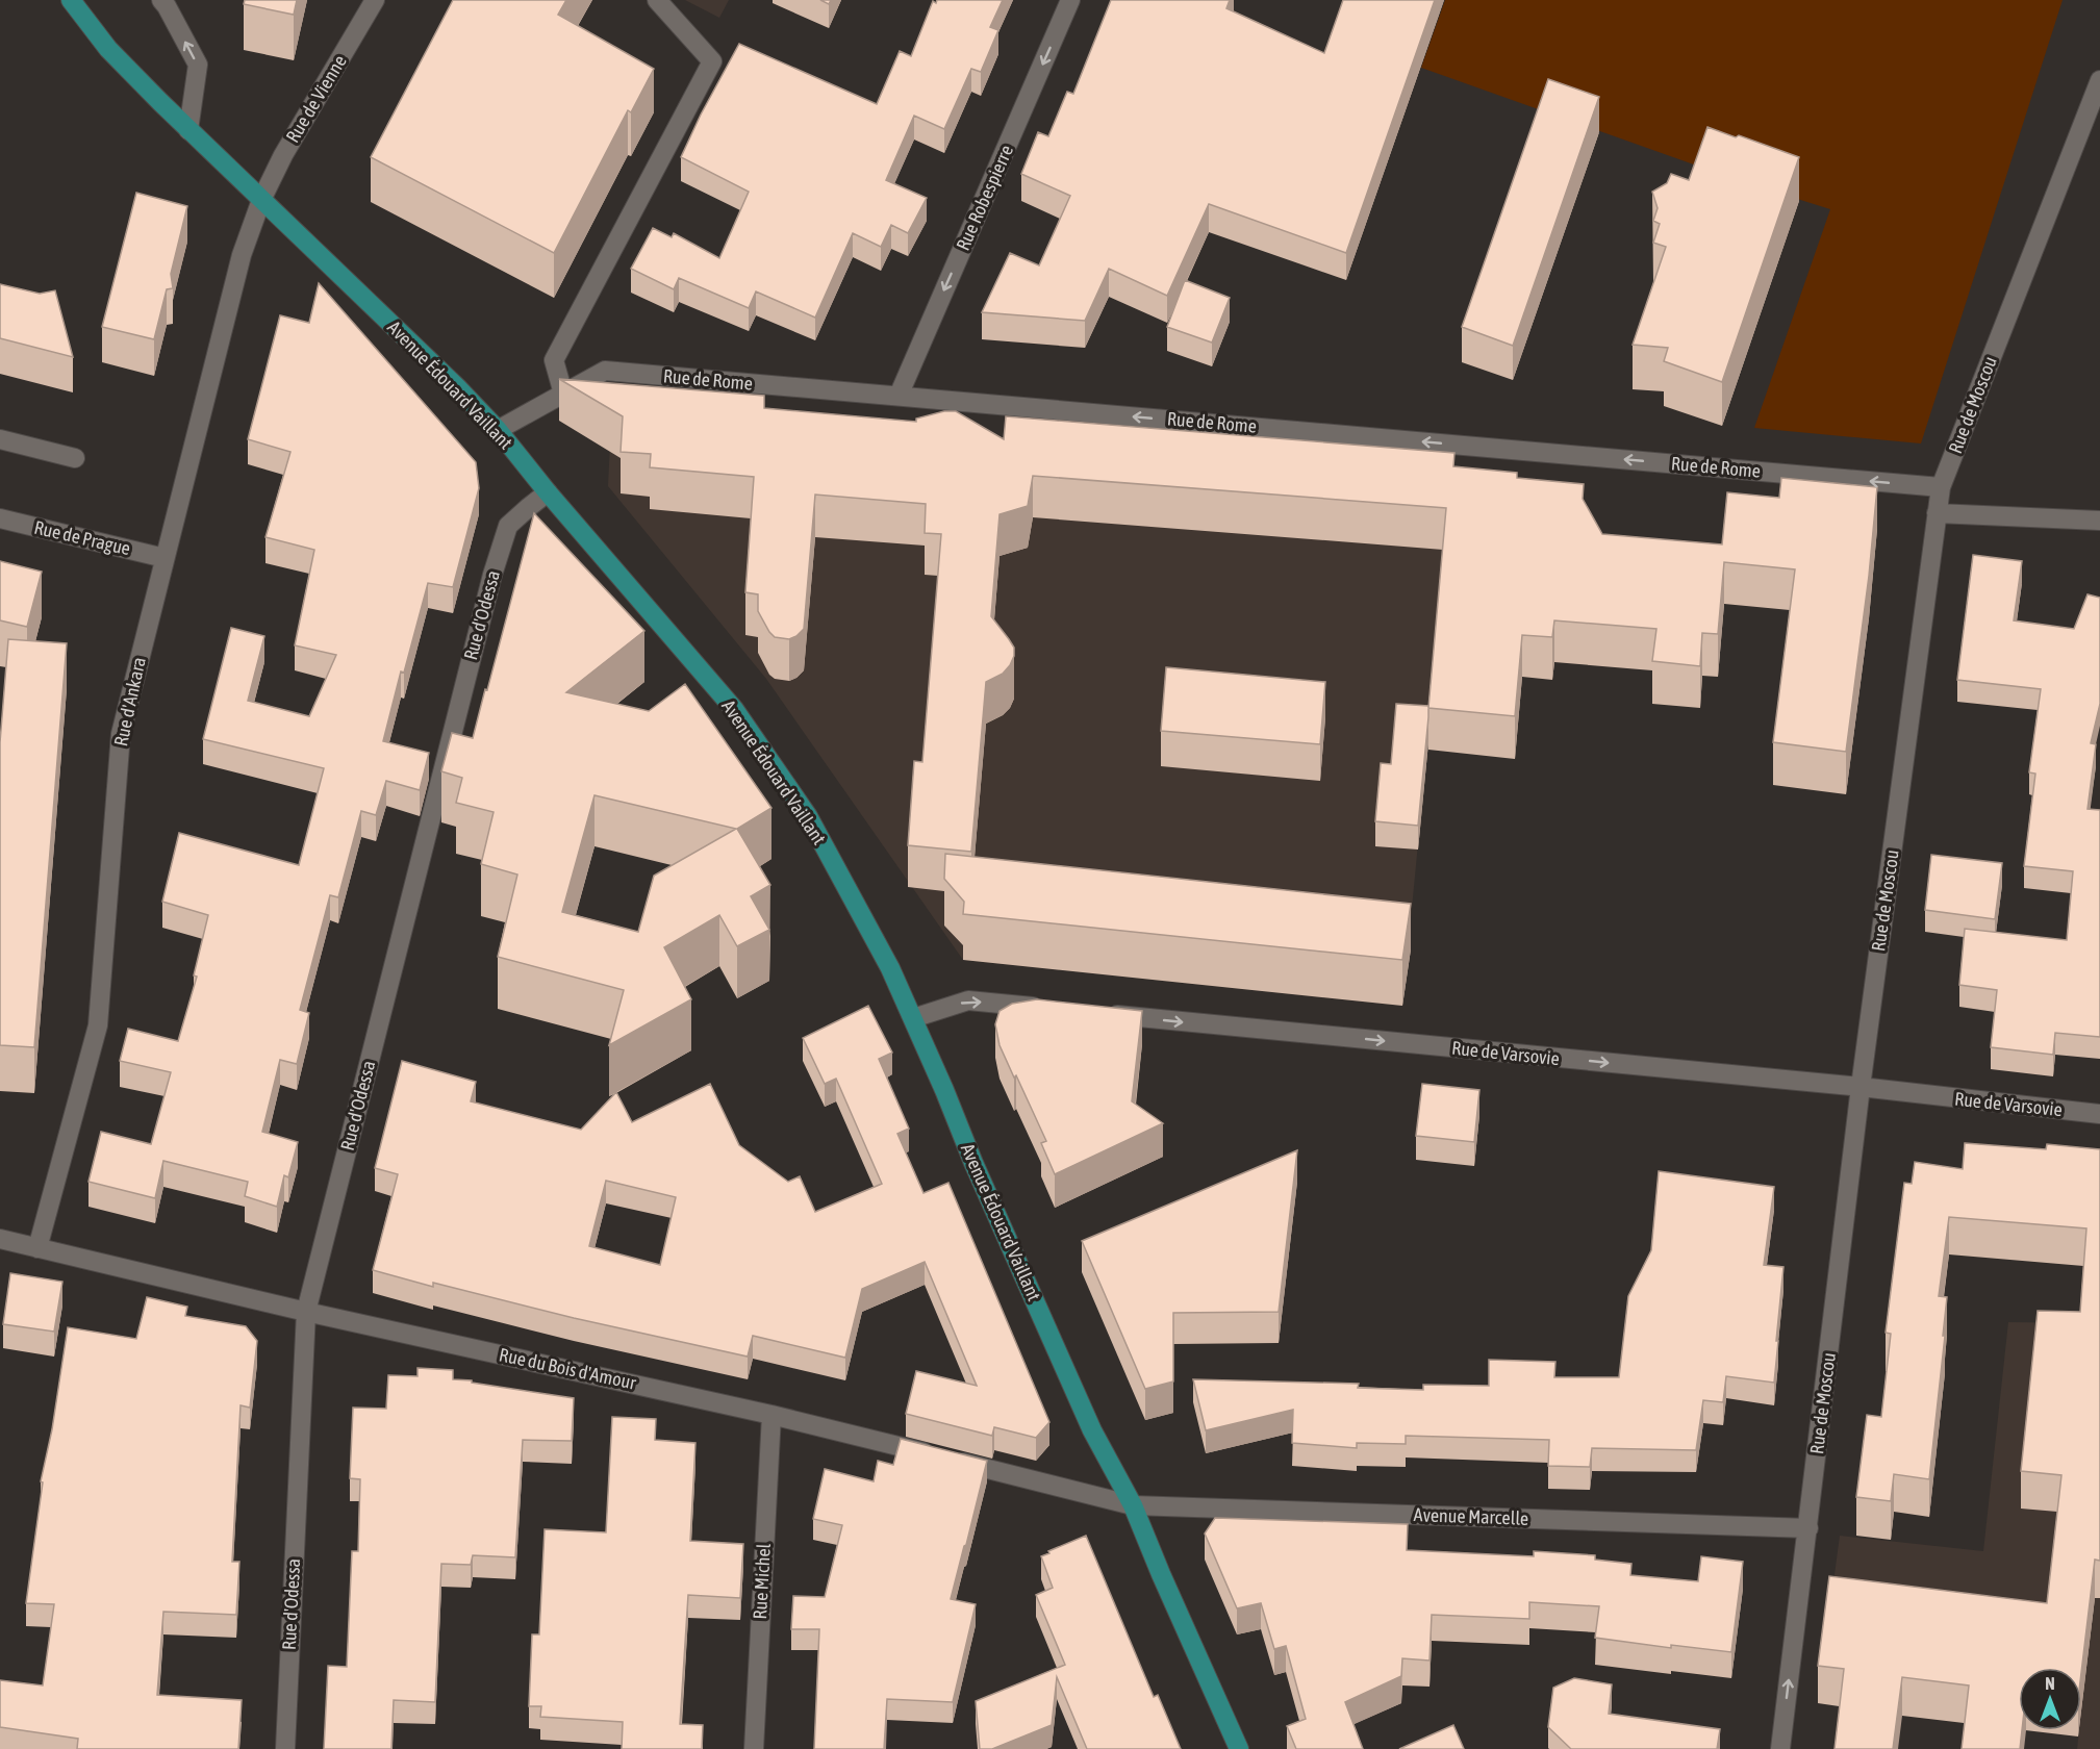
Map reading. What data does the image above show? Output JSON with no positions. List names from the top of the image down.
{
  "streets": {
    "main road": ["Avenue Édouard Vaillant"],
    "street": [
      "Rue de Vienne",
      "Rue Robespierre",
      "Rue de Rome",
      "Rue de Moscou",
      "Rue de Prague",
      "Rue d'Odessa",
      "Rue d'Ankara",
      "Rue de Varsovie",
      "Rue du Bois d'Amour",
      "Avenue Marcelle",
      "Rue Michel"
    ]
  },
  "crossings": [
    ["Rue de Vienne", "Avenue Édouard Vaillant"],
    ["Rue de Vienne", "Rue d'Ankara"],
    ["Rue Robespierre", "Rue de Rome"],
    ["Rue de Rome", "Avenue Édouard Vaillant"],
    ["Rue de Rome", "Rue de Moscou"],
    ["Avenue Édouard Vaillant", "Rue d'Odessa"],
    ["Avenue Édouard Vaillant", "Rue d'Ankara"],
    ["Avenue Édouard Vaillant", "Rue du Bois d'Amour"],
    ["Avenue Édouard Vaillant", "Avenue Marcelle"],
    ["Rue de Moscou", "Rue de Varsovie"],
    ["Rue de Moscou", "Avenue Marcelle"],
    ["Rue de Prague", "Rue d'Ankara"],
    ["Rue d'Odessa", "Rue du Bois d'Amour"],
    ["Rue d'Ankara", "Rue du Bois d'Amour"],
    ["Rue du Bois d'Amour", "Avenue Marcelle"],
    ["Rue du Bois d'Amour", "Rue Michel"]
  ],
  "one_way": ["Rue Robespierre", "Rue de Rome", "Rue de Varsovie"],
  "north": "top"
}
